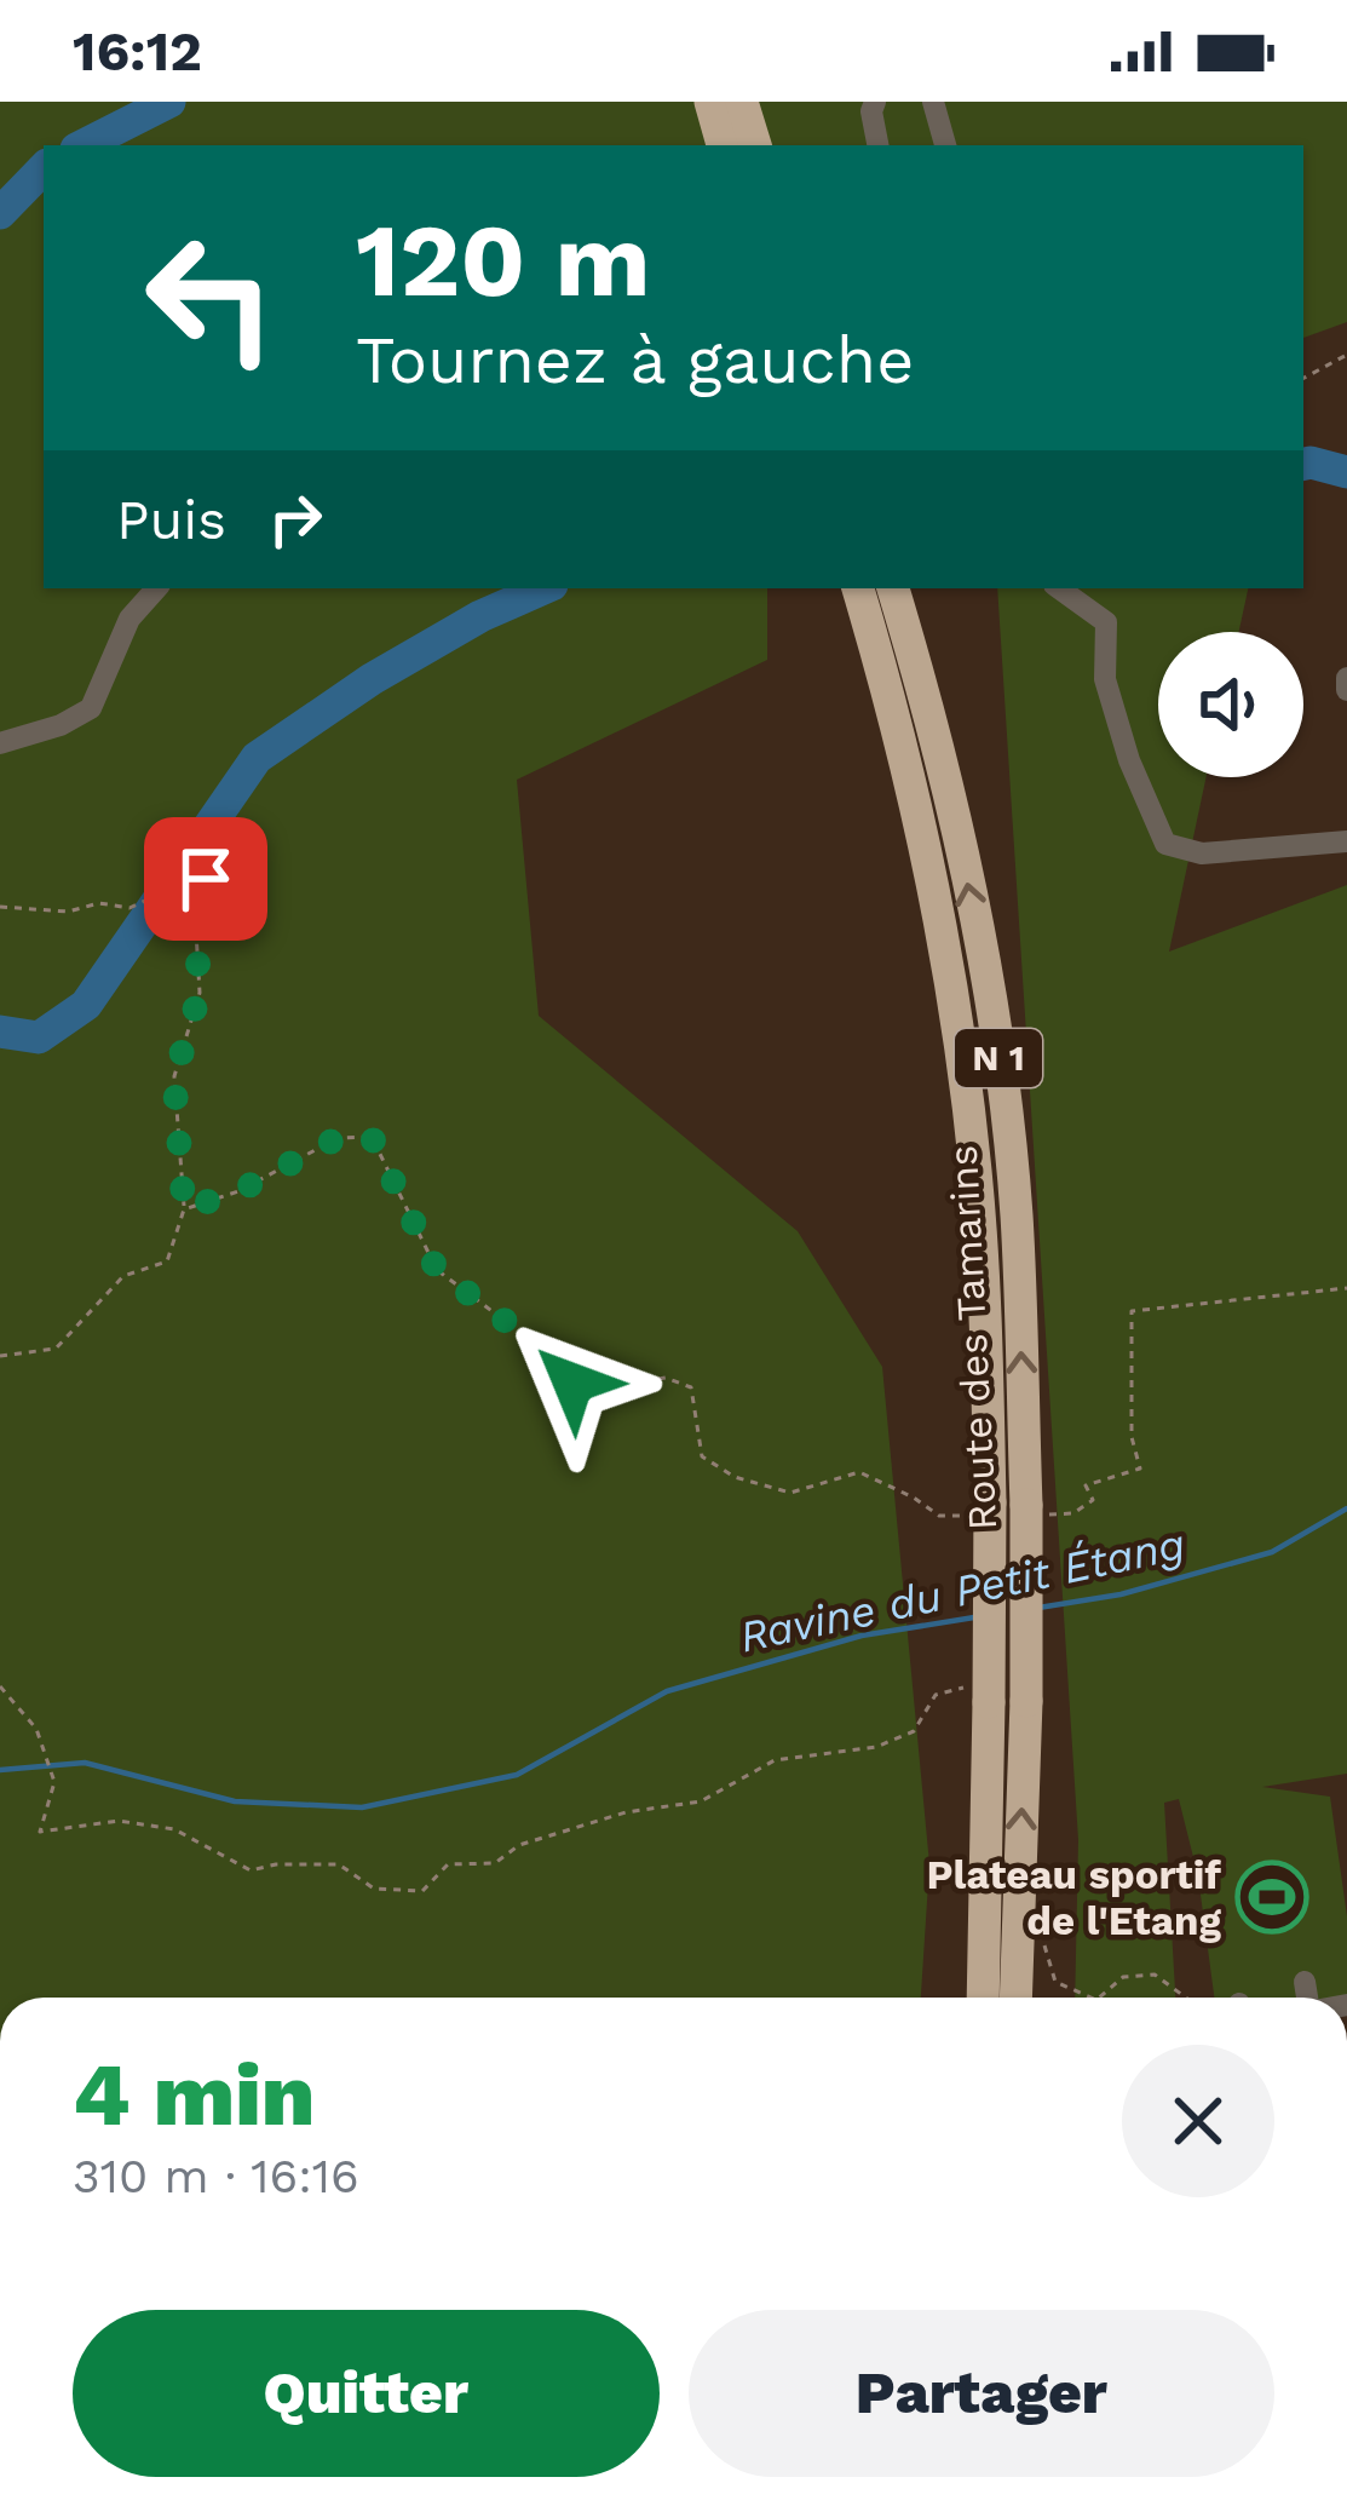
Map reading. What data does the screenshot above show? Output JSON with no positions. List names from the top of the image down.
{
  "streets": {
    "highway": ["N 1", "Route des Tamarins"]
  },
  "water": ["Ravine du Petit Étang"],
  "places": {
    "sports": ["Plateau sportif de l'Etang"]
  },
  "page": {
    "status": "16:12",
    "turn": ["120 m", "Tournez à gauche"],
    "then": "Puis",
    "heading": ["4 min", "310 m · 16:16"],
    "buttons": ["Quitter", "Partager"]
  }
}
